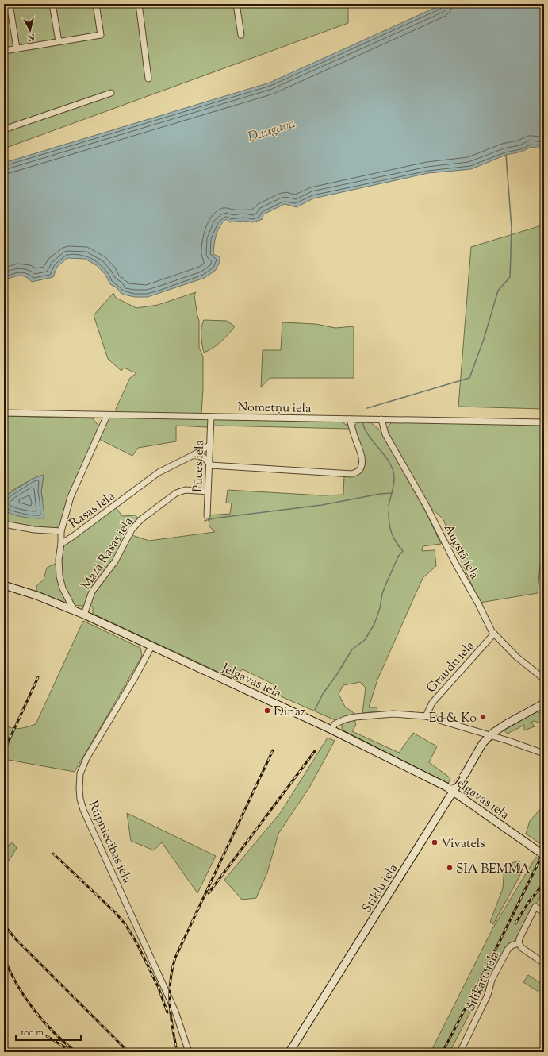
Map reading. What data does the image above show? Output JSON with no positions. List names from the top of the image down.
{
  "streets": {
    "street": [
      "Nometņu iela",
      "Pūces iela",
      "Rasas iela",
      "Augstā iela",
      "Mazā Rasas iela",
      "Graudu iela",
      "Jelgavas iela",
      "Rūpniecības iela",
      "Stiklu iela",
      "Silikātu iela"
    ]
  },
  "crossings": [
    ["Nometņu iela", "Pūces iela"],
    ["Nometņu iela", "Augstā iela"],
    ["Pūces iela", "Rasas iela"],
    ["Pūces iela", "Mazā Rasas iela"],
    ["Rasas iela", "Jelgavas iela"],
    ["Augstā iela", "Graudu iela"],
    ["Mazā Rasas iela", "Jelgavas iela"],
    ["Jelgavas iela", "Rūpniecības iela"],
    ["Jelgavas iela", "Stiklu iela"]
  ],
  "water": ["Daugava"],
  "places": [
    "Dinaz",
    "Ed & Ko",
    "Vivatels",
    "SIA BEMMA"
  ],
  "scale_bar": "100 m",
  "north": "bottom"
}
